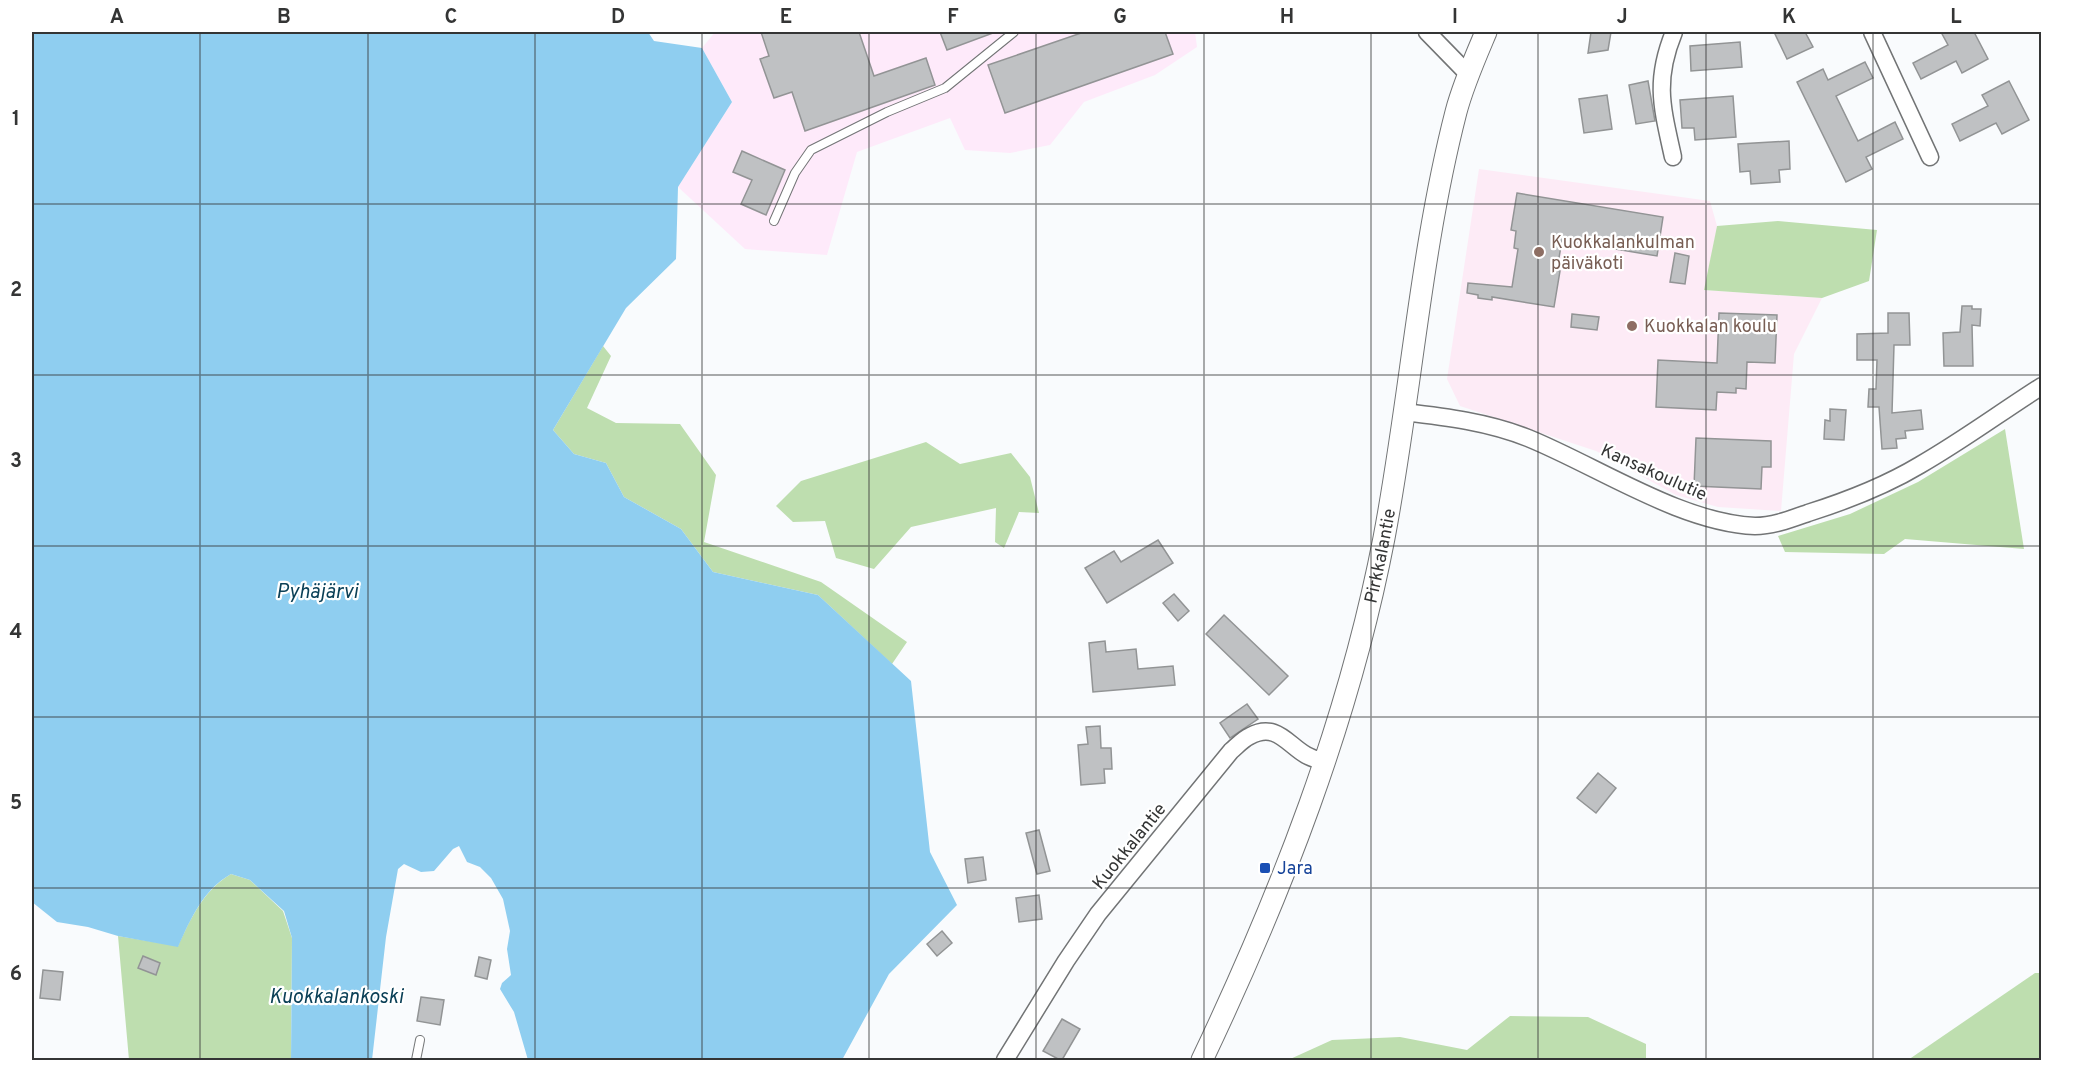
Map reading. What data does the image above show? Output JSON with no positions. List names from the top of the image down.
{
  "streets": {
    "street": ["Kansakoulutie", "Pirkkalantie", "Kuokkalantie"]
  },
  "crossings": [
    ["Kansakoulutie", "Pirkkalantie"],
    ["Pirkkalantie", "Kuokkalantie"]
  ],
  "water": ["Pyhäjärvi", "Kuokkalankoski"],
  "places": {
    "other": ["Kuokkalankulman päiväkoti", "Kuokkalan koulu"],
    "transit": ["Jara"]
  },
  "grid": {
    "columns": [
      "A",
      "B",
      "C",
      "D",
      "E",
      "F",
      "G",
      "H",
      "I",
      "J",
      "K",
      "L"
    ],
    "rows": [
      "1",
      "2",
      "3",
      "4",
      "5",
      "6"
    ]
  }
}
